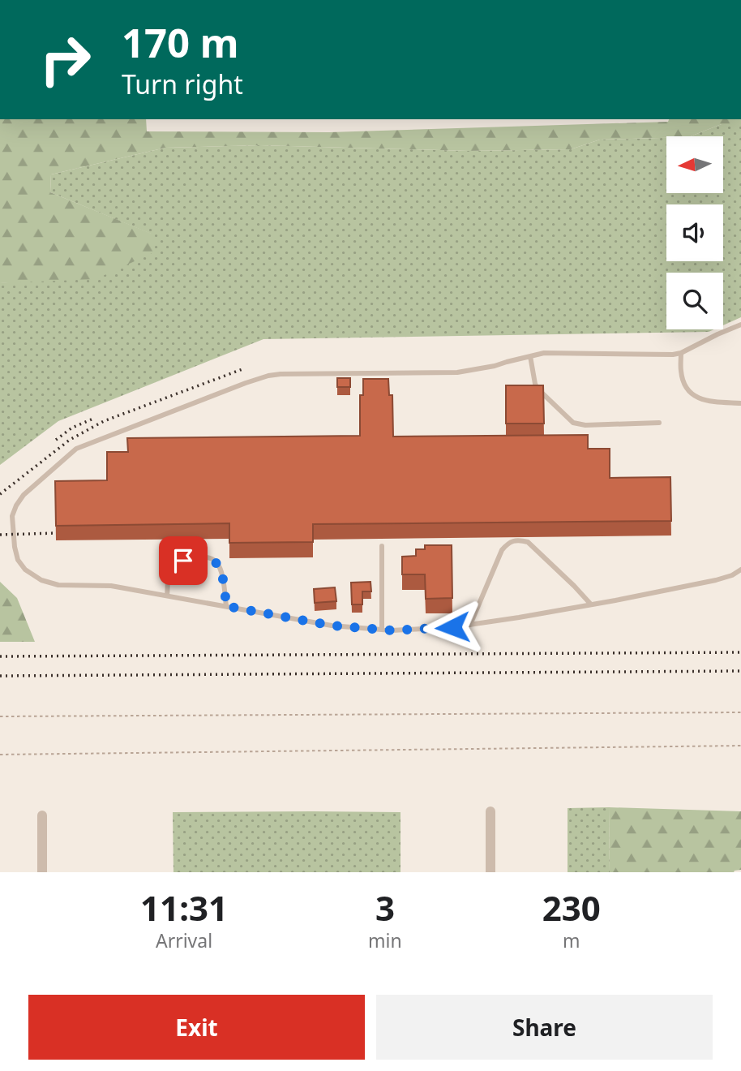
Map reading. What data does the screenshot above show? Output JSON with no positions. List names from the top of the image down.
{
  "north": "left",
  "page": {
    "turn": ["170 m", "Turn right"],
    "eta": [
      "11:31",
      "Arrival",
      "3",
      "min",
      "230",
      "m"
    ],
    "buttons": ["Exit", "Share"]
  }
}
